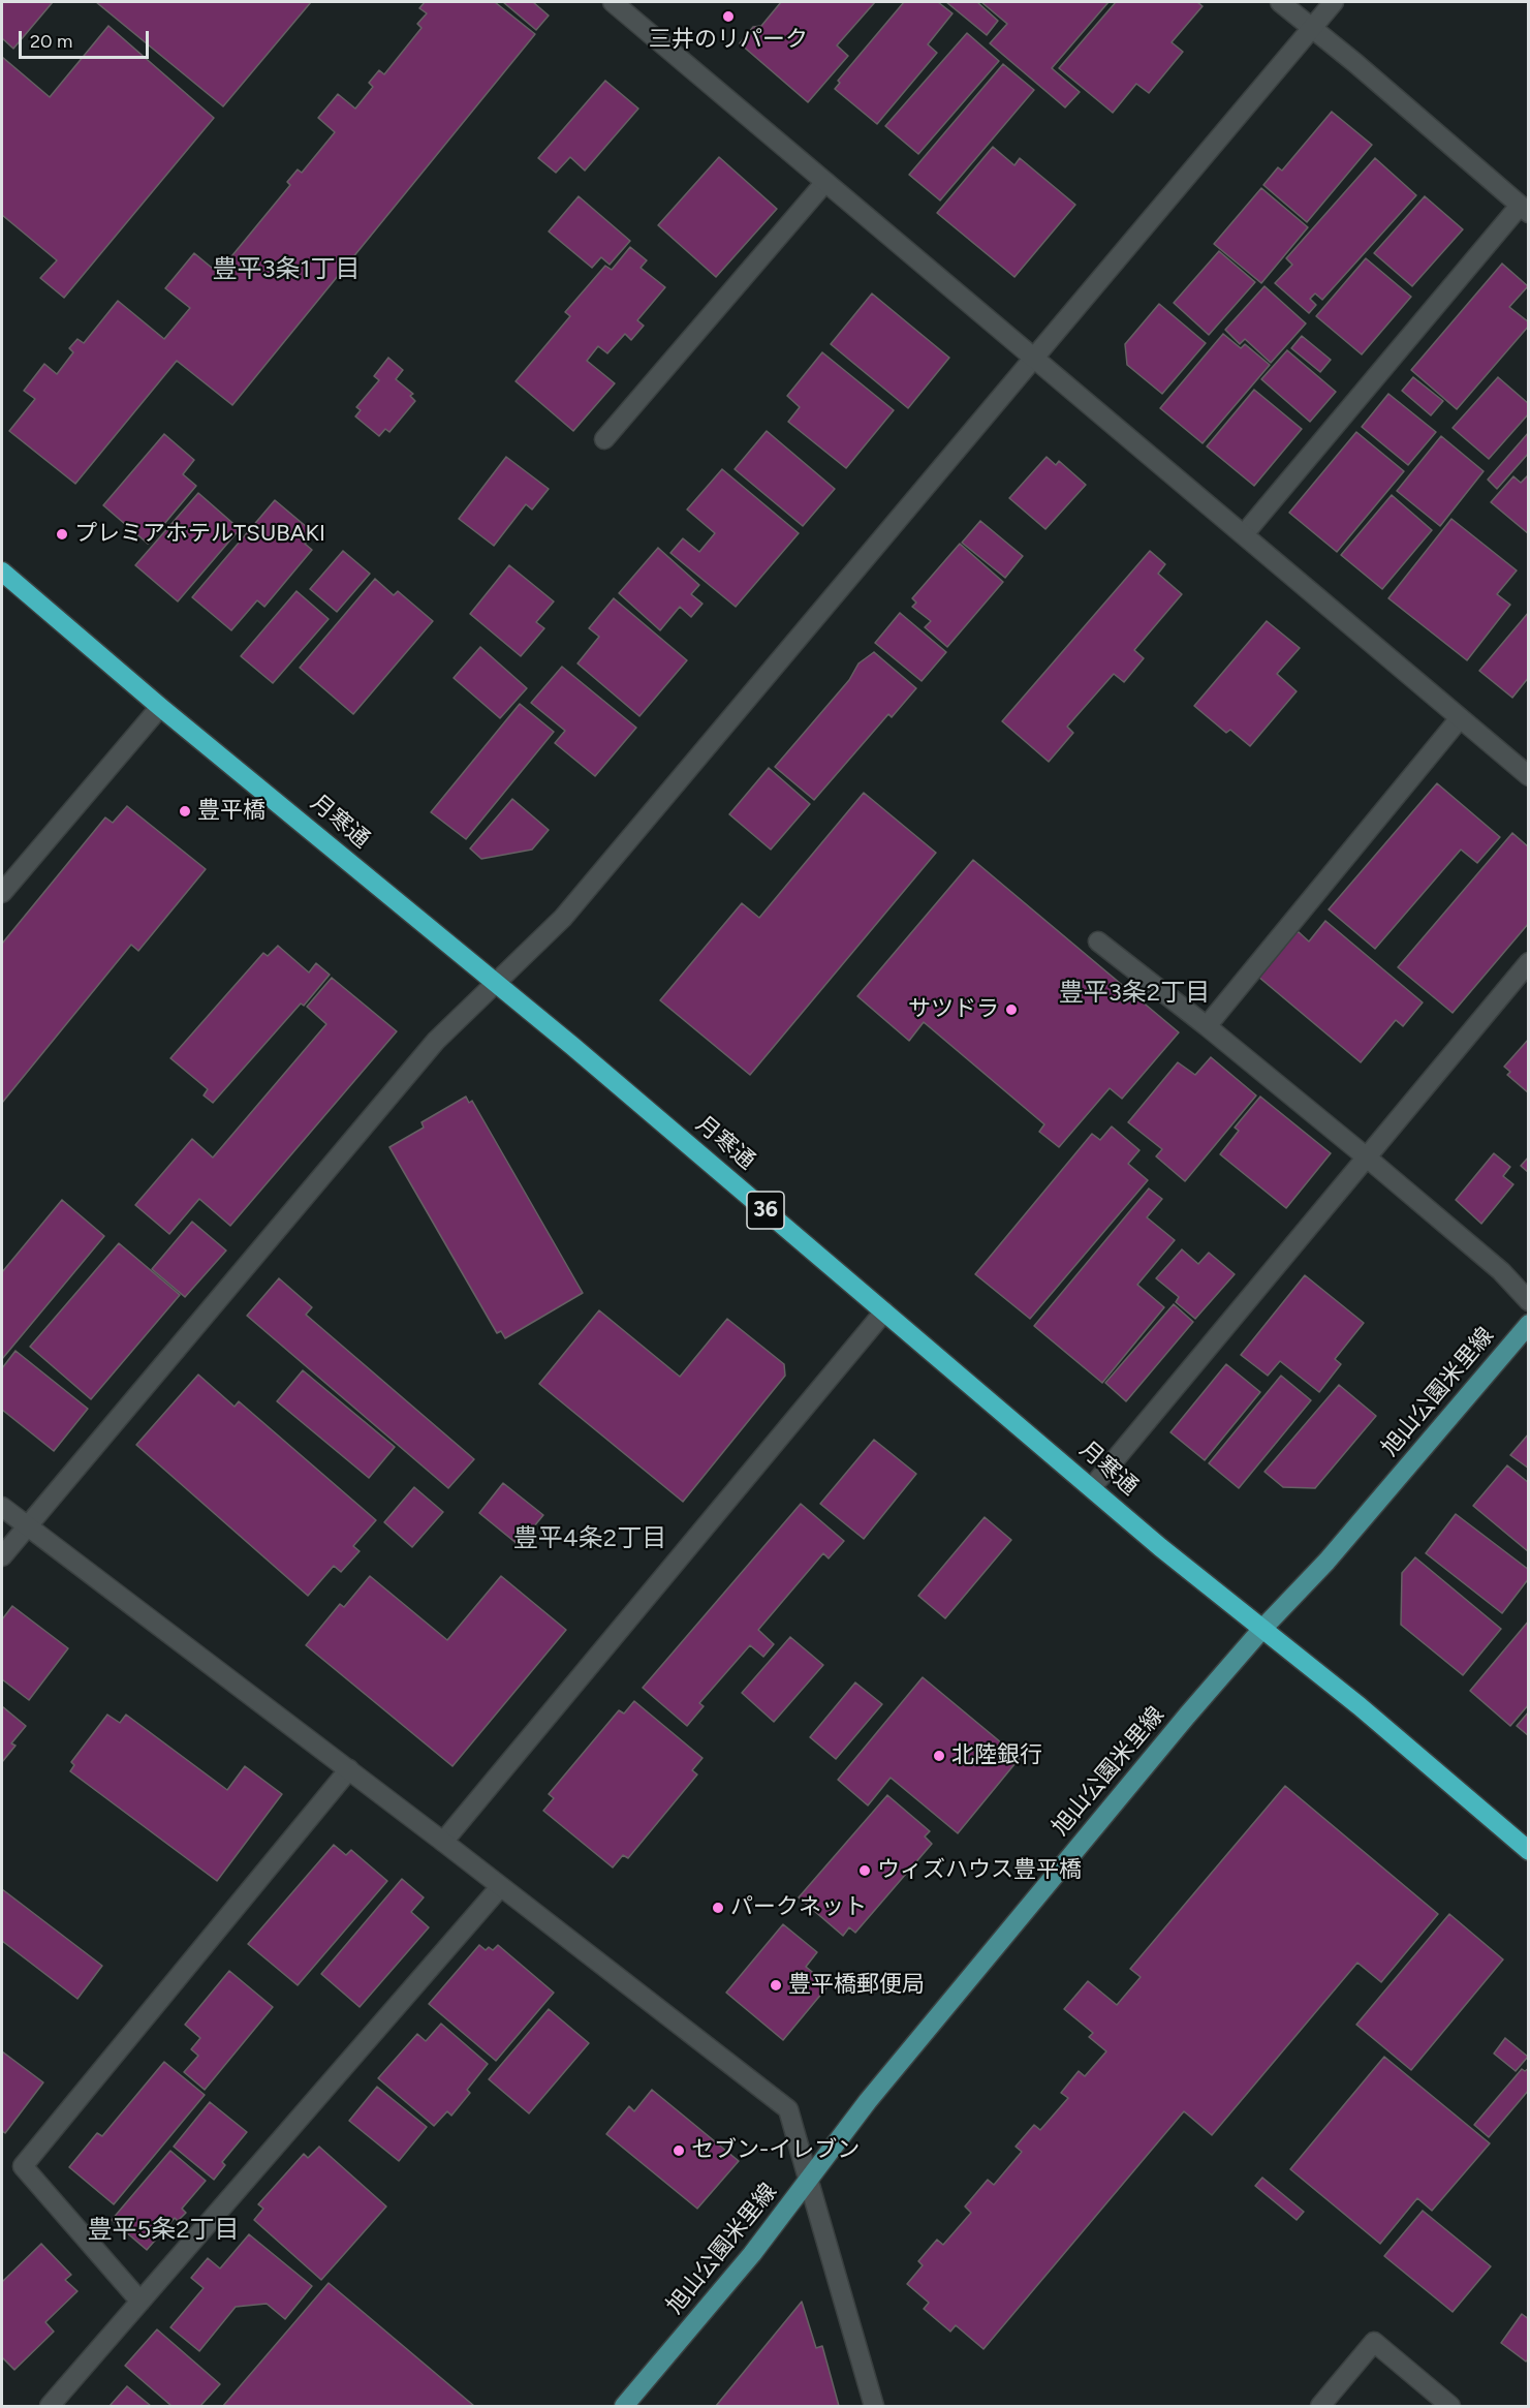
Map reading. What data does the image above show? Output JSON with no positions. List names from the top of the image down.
{
  "streets": {
    "highway": ["月寒通", "36"],
    "main road": ["旭山公園米里線"]
  },
  "crossings": [
    ["月寒通", "旭山公園米里線"]
  ],
  "districts": [
    "豊平3条1丁目",
    "豊平3条2丁目",
    "豊平4条2丁目",
    "豊平5条2丁目"
  ],
  "places": [
    "三井のリパーク",
    "プレミアホテルTSUBAKI",
    "豊平橋",
    "サツドラ",
    "北陸銀行",
    "ウィズハウス豊平橋",
    "パークネット",
    "豊平橋郵便局",
    "セブン-イレブン"
  ],
  "scale_bar": "20 m"
}
